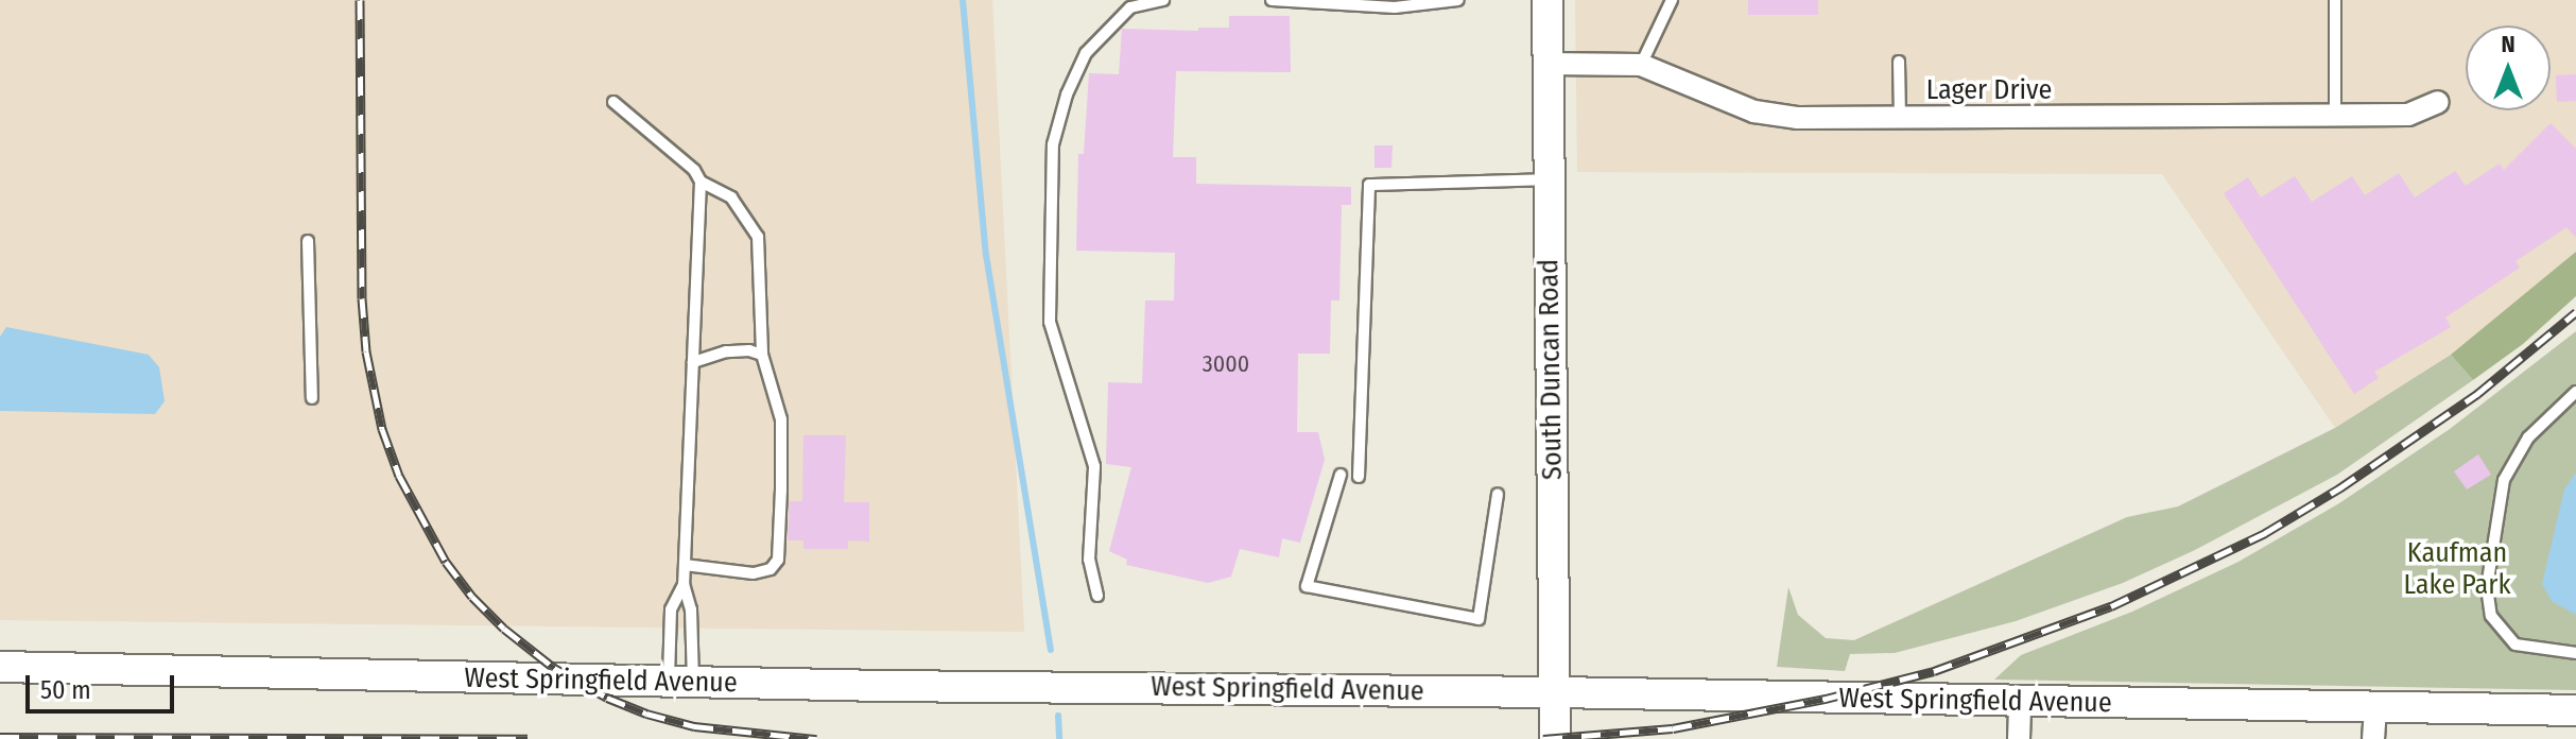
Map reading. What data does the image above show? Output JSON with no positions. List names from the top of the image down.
{
  "streets": {
    "main road": ["South Duncan Road", "West Springfield Avenue"],
    "street": ["Lager Drive"]
  },
  "crossings": [
    ["Lager Drive", "South Duncan Road"],
    ["South Duncan Road", "West Springfield Avenue"]
  ],
  "parks": ["Kaufman Lake Park"],
  "house_numbers": ["3000"],
  "scale_bar": "50 m",
  "north": "top"
}
